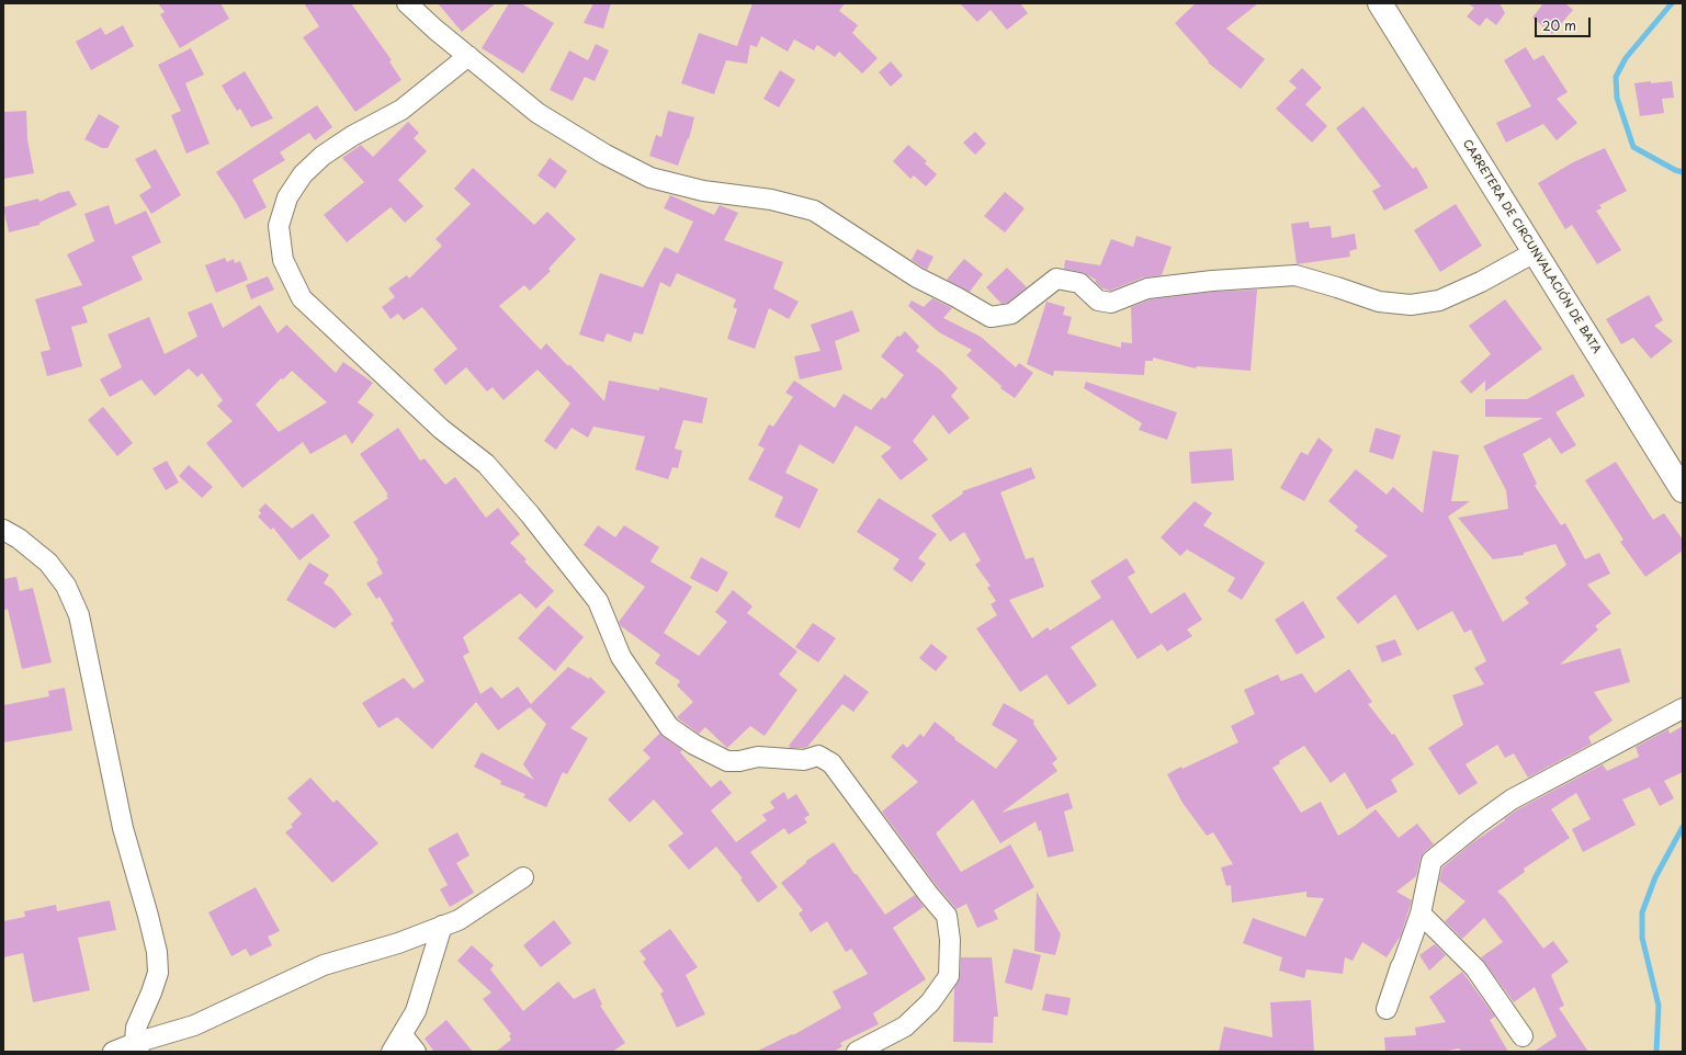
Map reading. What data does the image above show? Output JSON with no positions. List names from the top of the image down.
{
  "streets": {
    "main road": ["CARRETERA DE CIRCUNVALACIÓN DE BATA"]
  },
  "scale_bar": "20 m"
}
